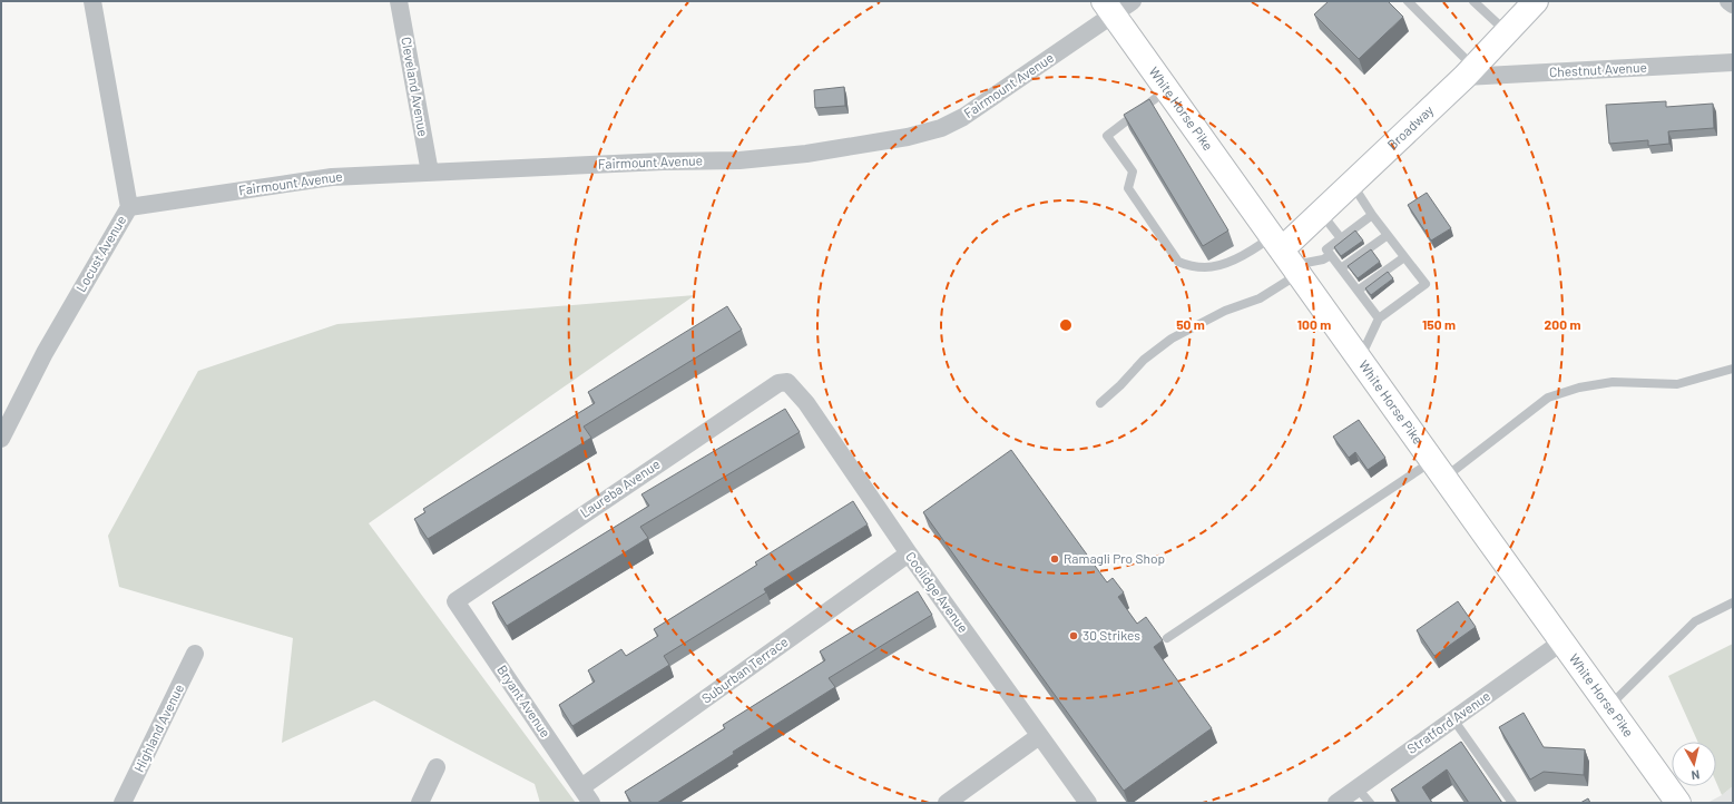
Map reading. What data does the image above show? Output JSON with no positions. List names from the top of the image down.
{
  "streets": {
    "main road": ["White Horse Pike", "Broadway"],
    "street": [
      "Chestnut Avenue",
      "Fairmount Avenue",
      "Cleveland Avenue",
      "Locust Avenue",
      "Laureba Avenue",
      "Coolidge Avenue",
      "Suburban Terrace",
      "Bryant Avenue",
      "Stratford Avenue",
      "Highland Avenue"
    ]
  },
  "crossings": [
    ["Chestnut Avenue", "Broadway"],
    ["Fairmount Avenue", "Cleveland Avenue"],
    ["Fairmount Avenue", "White Horse Pike"],
    ["Fairmount Avenue", "Locust Avenue"],
    ["White Horse Pike", "Broadway"],
    ["White Horse Pike", "Stratford Avenue"],
    ["Laureba Avenue", "Coolidge Avenue"],
    ["Laureba Avenue", "Bryant Avenue"],
    ["Coolidge Avenue", "Suburban Terrace"],
    ["Suburban Terrace", "Bryant Avenue"]
  ],
  "places": ["Ramagli Pro Shop", "30 Strikes"],
  "north": "bottom",
  "rings": [
    "50 m",
    "100 m",
    "150 m",
    "200 m"
  ]
}
